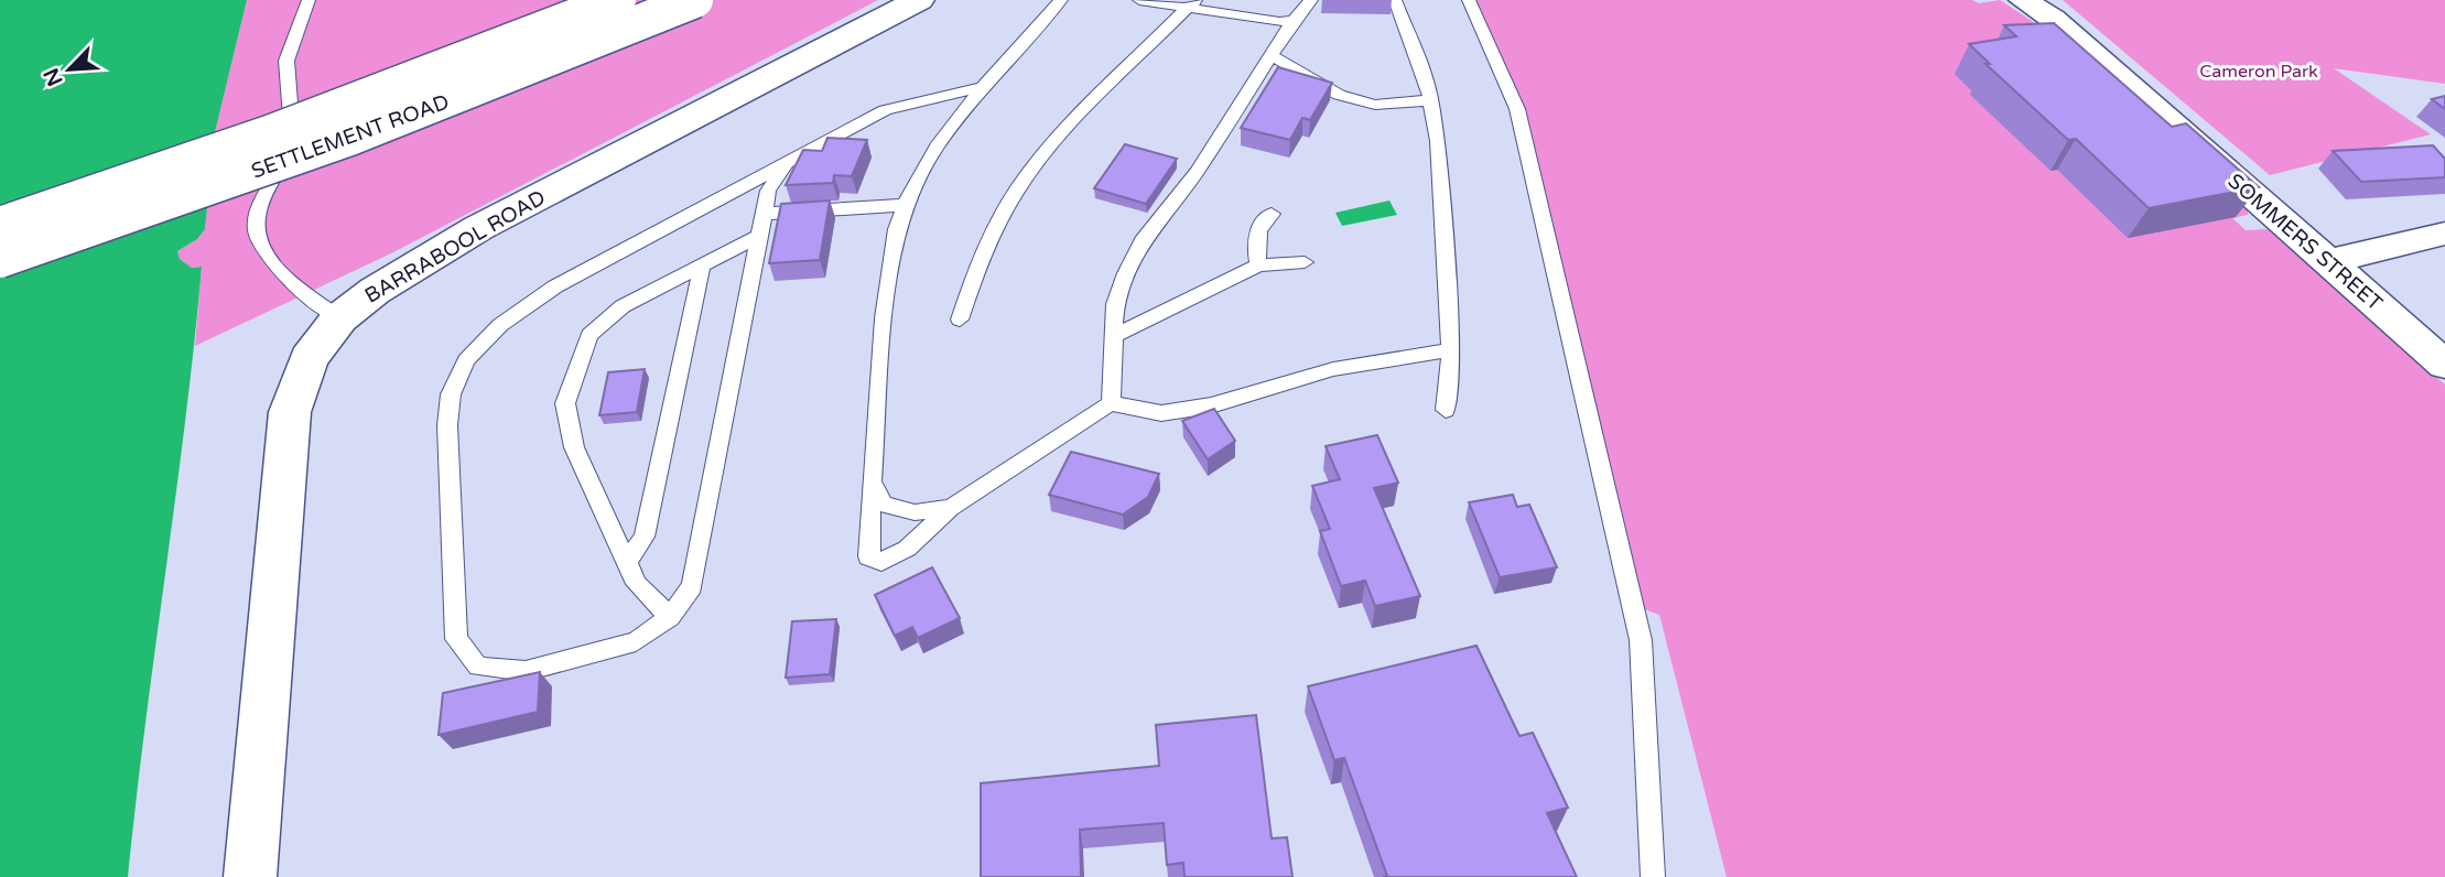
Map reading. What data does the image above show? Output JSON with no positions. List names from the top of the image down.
{
  "streets": {
    "main road": ["SETTLEMENT ROAD", "BARRABOOL ROAD"],
    "street": ["SOMMERS STREET"]
  },
  "parks": ["Cameron Park"],
  "north": "bottom left"
}
